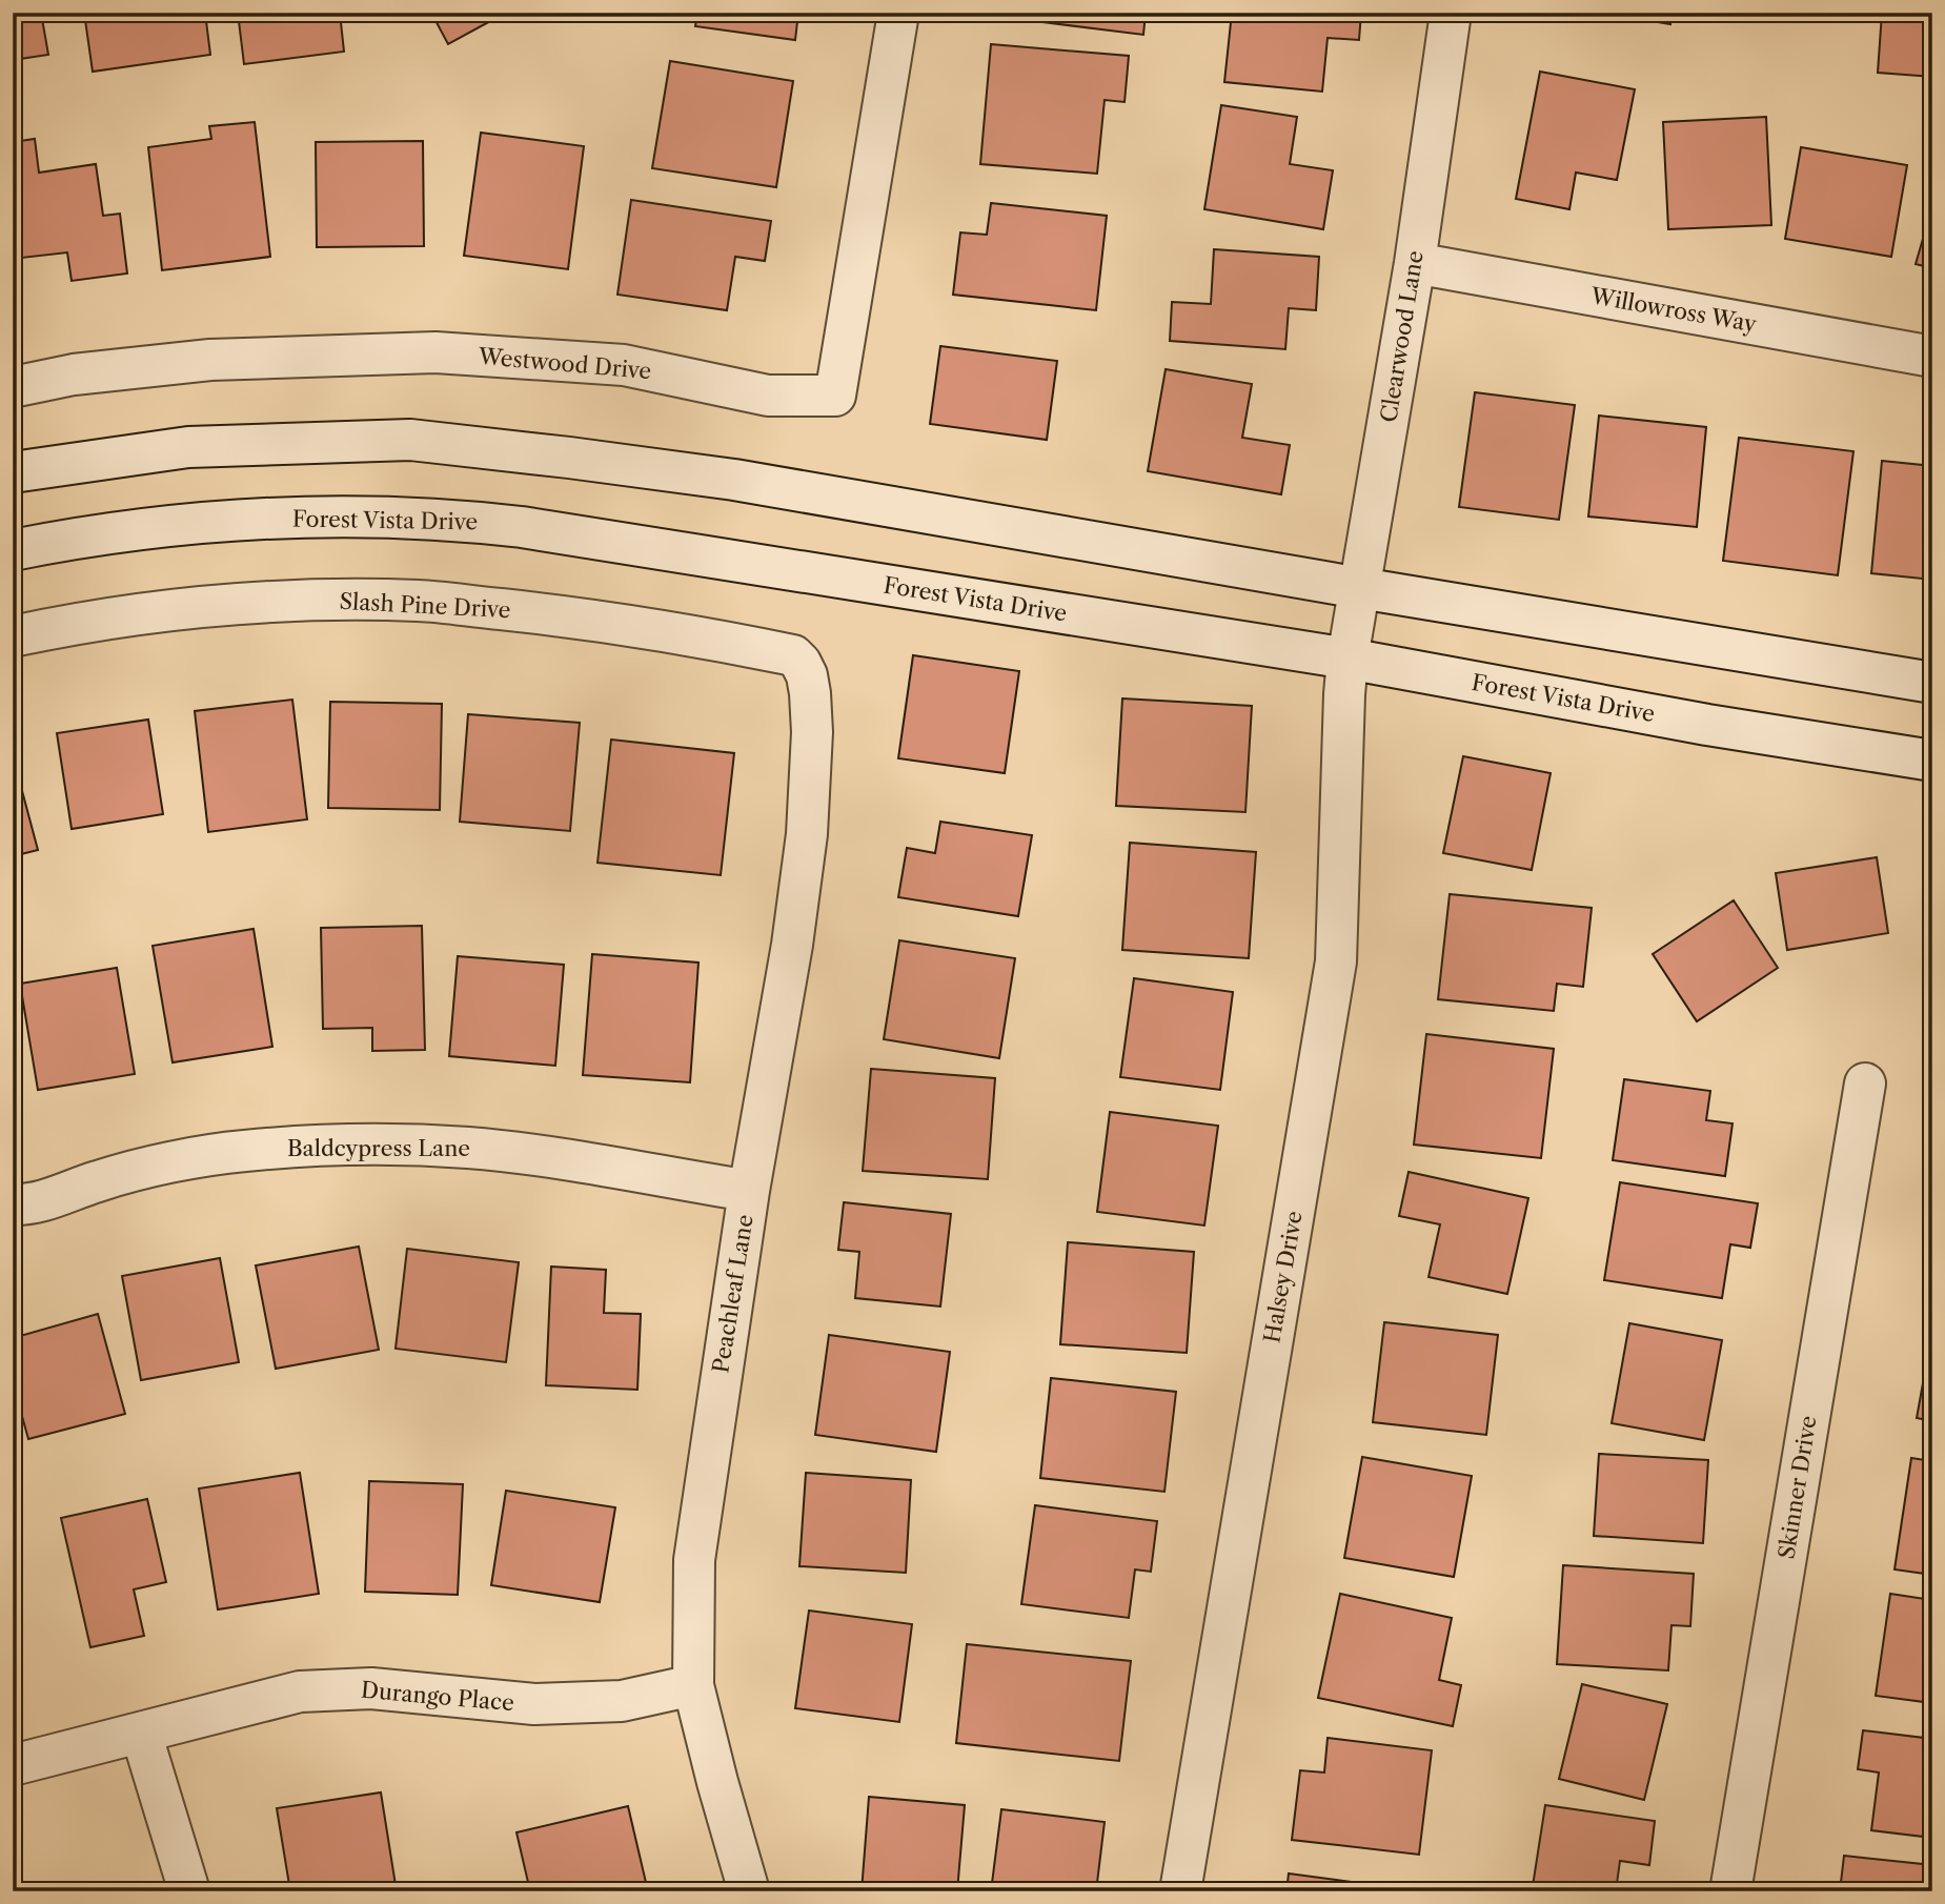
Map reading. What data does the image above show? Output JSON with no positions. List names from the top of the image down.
{
  "streets": {
    "street": [
      "Willowross Way",
      "Clearwood Lane",
      "Westwood Drive",
      "Forest Vista Drive",
      "Slash Pine Drive",
      "Baldcypress Lane",
      "Halsey Drive",
      "Peachleaf Lane",
      "Skinner Drive",
      "Durango Place"
    ]
  },
  "crossings": [
    ["Willowross Way", "Clearwood Lane"],
    ["Clearwood Lane", "Forest Vista Drive"],
    ["Clearwood Lane", "Halsey Drive"],
    ["Forest Vista Drive", "Halsey Drive"],
    ["Slash Pine Drive", "Peachleaf Lane"],
    ["Baldcypress Lane", "Peachleaf Lane"],
    ["Peachleaf Lane", "Durango Place"]
  ]
}
